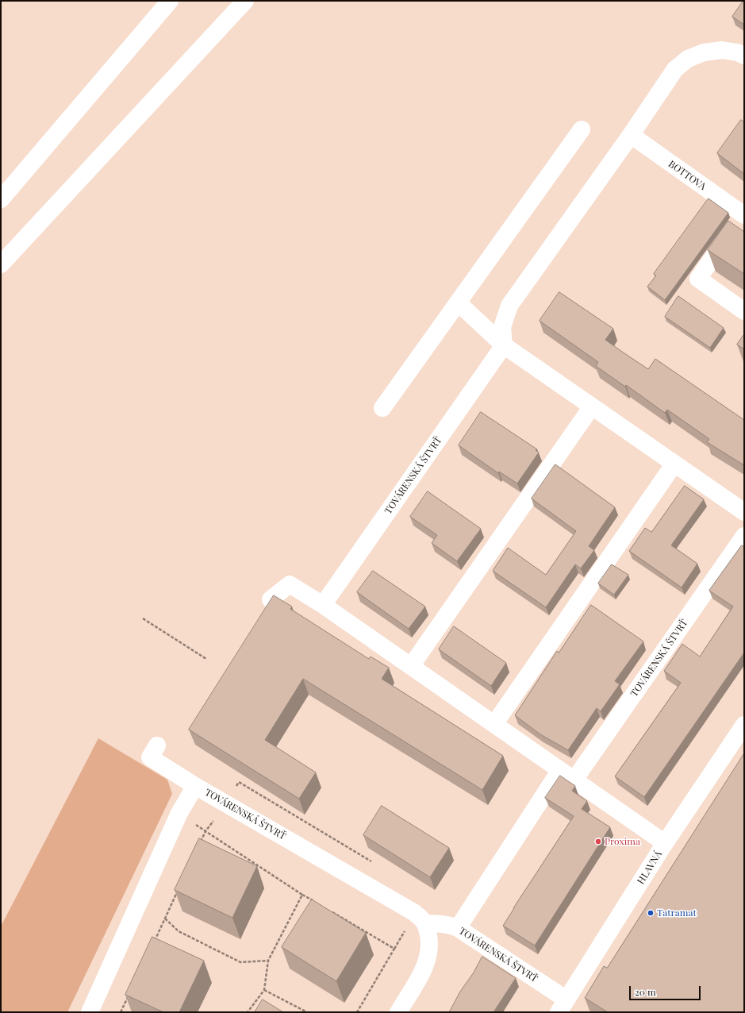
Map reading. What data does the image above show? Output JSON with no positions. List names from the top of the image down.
{
  "streets": {
    "street": ["BOTTOVA", "TOVÁRENSKÁ ŠTVRŤ", "HLAVNÁ"]
  },
  "crossings": [
    ["TOVÁRENSKÁ ŠTVRŤ", "HLAVNÁ"]
  ],
  "places": ["Proxima", "Tatramat"],
  "scale_bar": "20 m"
}
